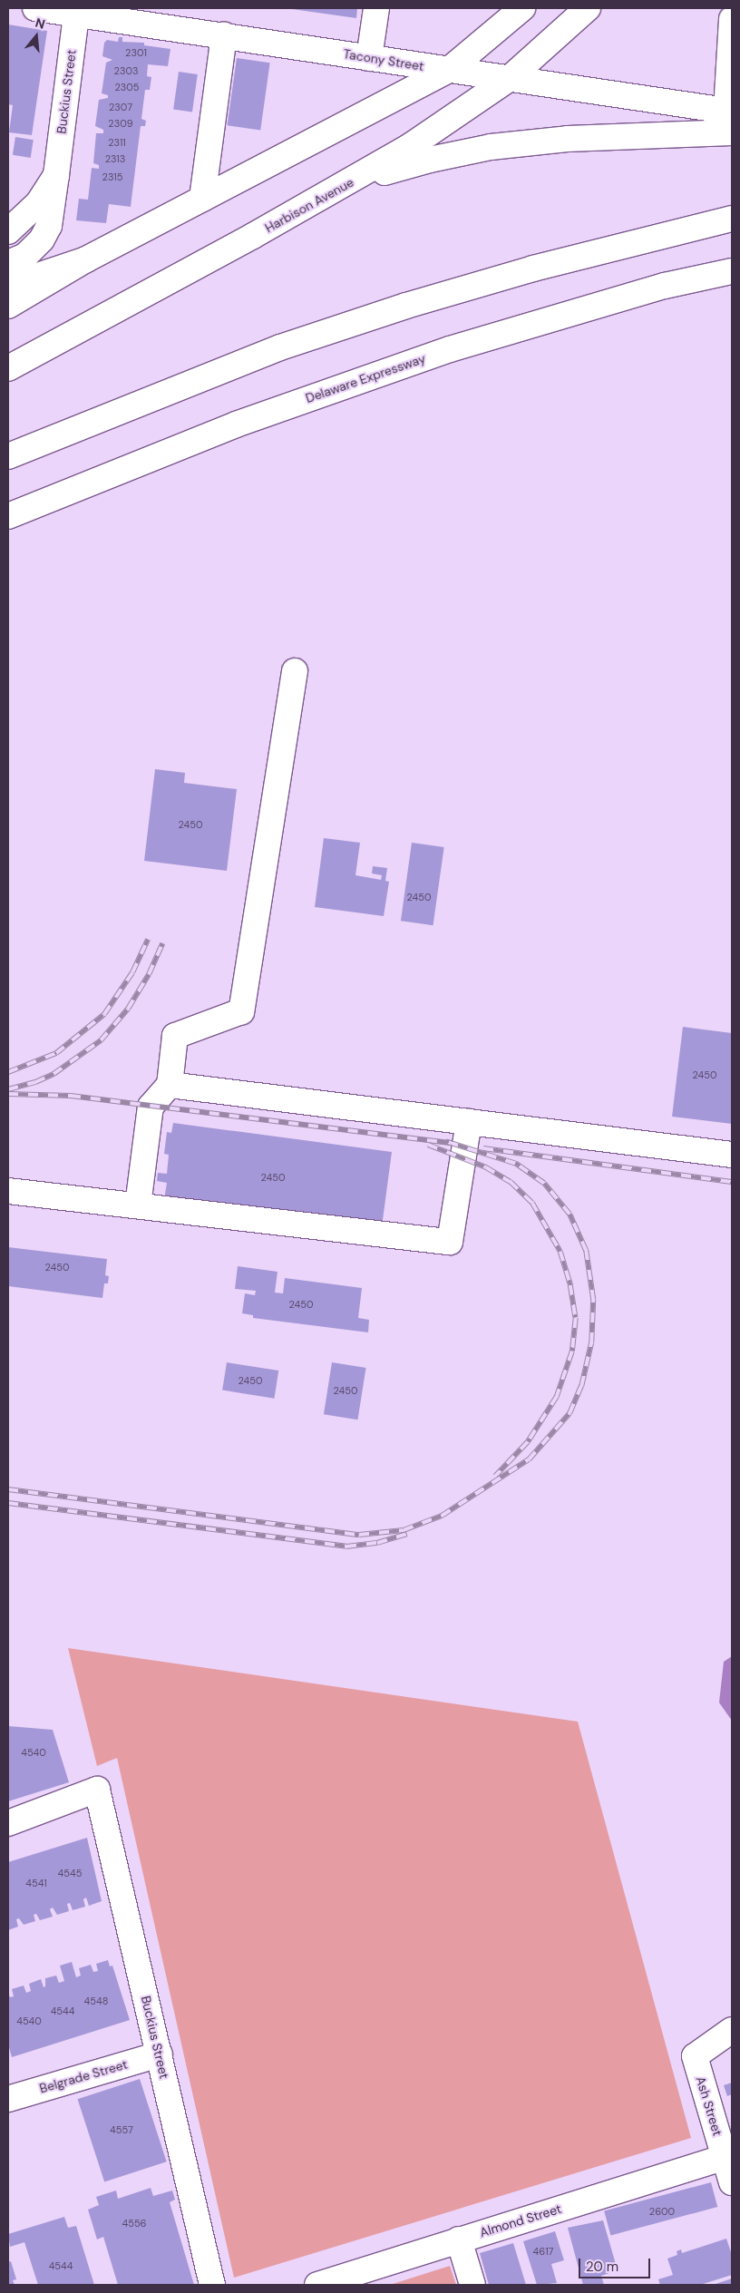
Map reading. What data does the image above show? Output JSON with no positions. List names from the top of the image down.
{
  "streets": {
    "main road": [
      "Tacony Street",
      "Buckius Street",
      "Harbison Avenue",
      "Delaware Expressway",
      "Belgrade Street",
      "Ash Street",
      "Almond Street"
    ]
  },
  "crossings": [
    ["Tacony Street", "Buckius Street"],
    ["Tacony Street", "Harbison Avenue"],
    ["Buckius Street", "Belgrade Street"],
    ["Ash Street", "Almond Street"]
  ],
  "house_numbers": [
    "2301",
    "2303",
    "2305",
    "2307",
    "2309",
    "2311",
    "2313",
    "2315",
    "2450",
    "2450",
    "2450",
    "2450",
    "2450",
    "2450",
    "2450",
    "2450",
    "4540",
    "4545",
    "4541",
    "4548",
    "4544",
    "4540",
    "4557",
    "2600",
    "4556",
    "4617",
    "4544"
  ],
  "scale_bar": "20 m",
  "north": "top"
}
